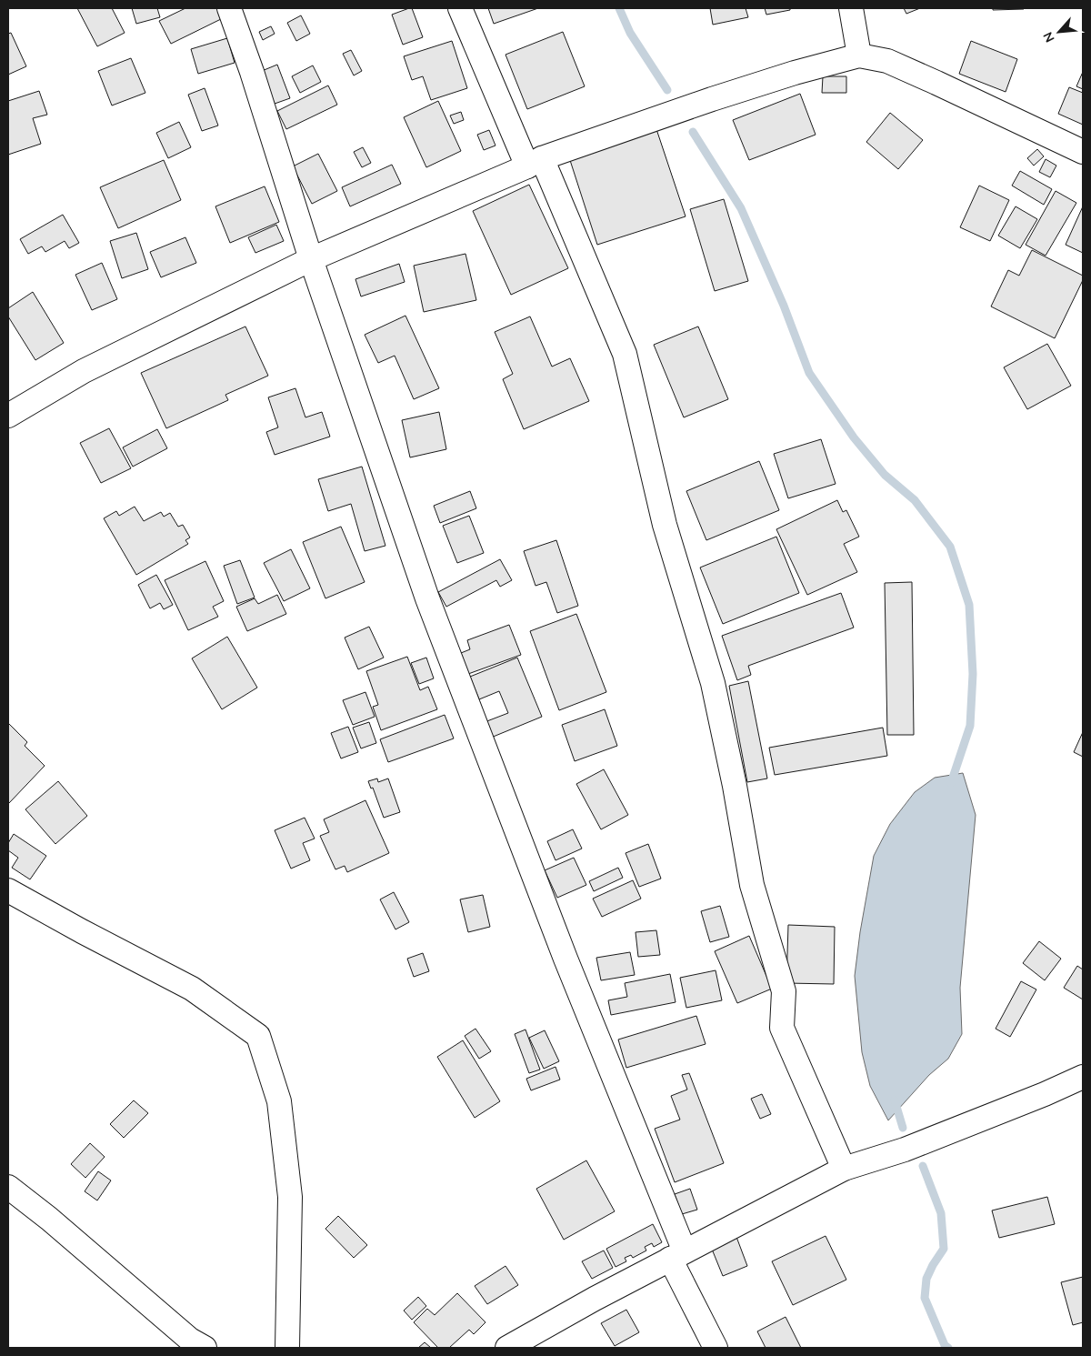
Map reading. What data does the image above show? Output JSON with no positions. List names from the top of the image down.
{
  "north": "bottom left"
}
